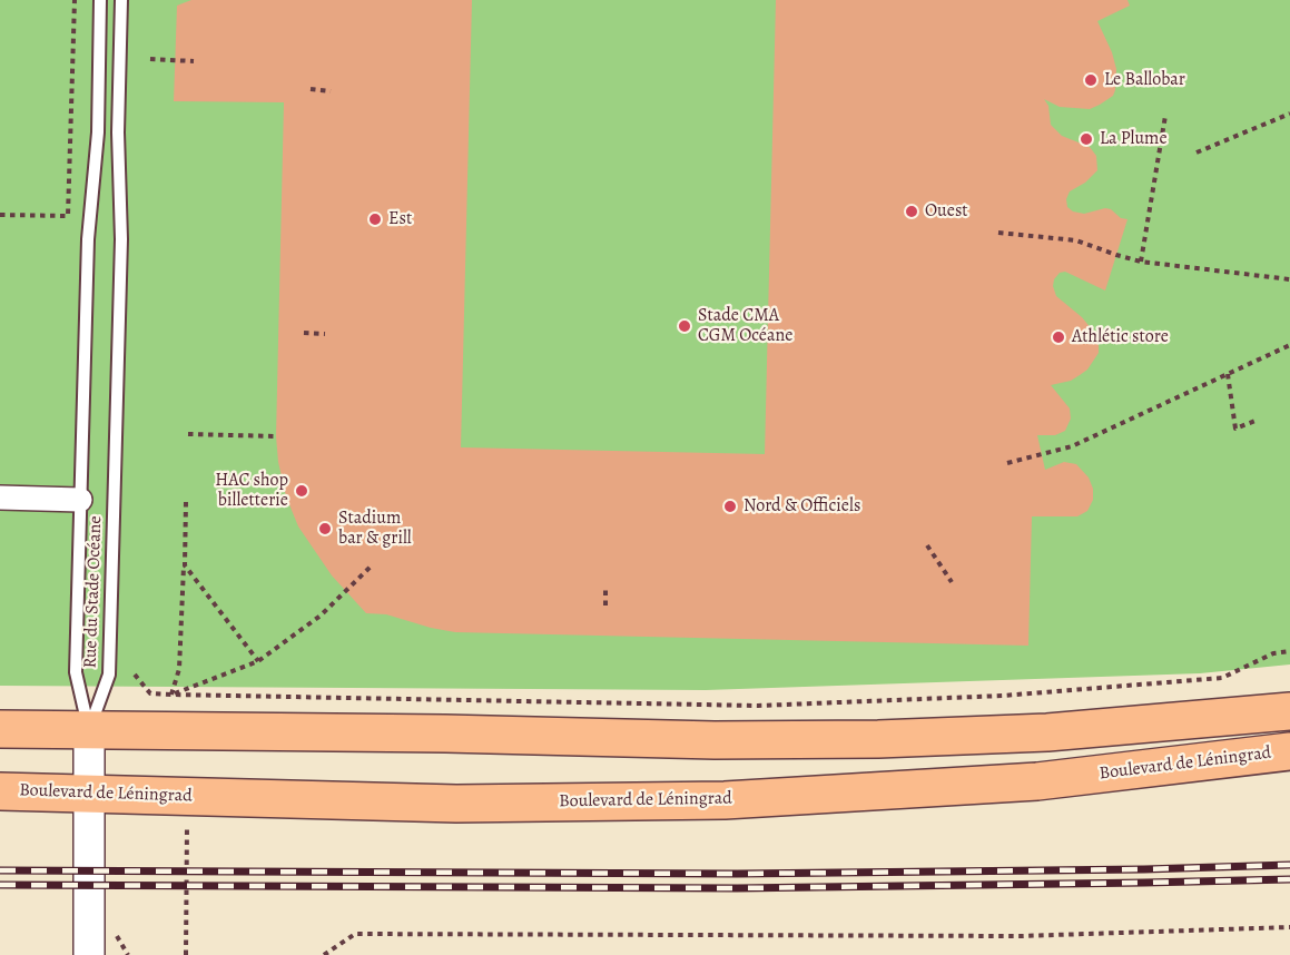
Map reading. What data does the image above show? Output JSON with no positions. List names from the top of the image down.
{
  "streets": {
    "main road": ["Boulevard de Léningrad"],
    "lane": ["Rue du Stade Océane"]
  },
  "places": [
    "Le Ballobar",
    "La Plume",
    "Ouest",
    "Est",
    "Stade CMA CGM Océane",
    "Athlétic store",
    "HAC shop billetterie",
    "Nord & Officiels",
    "Stadium bar & grill"
  ]
}
